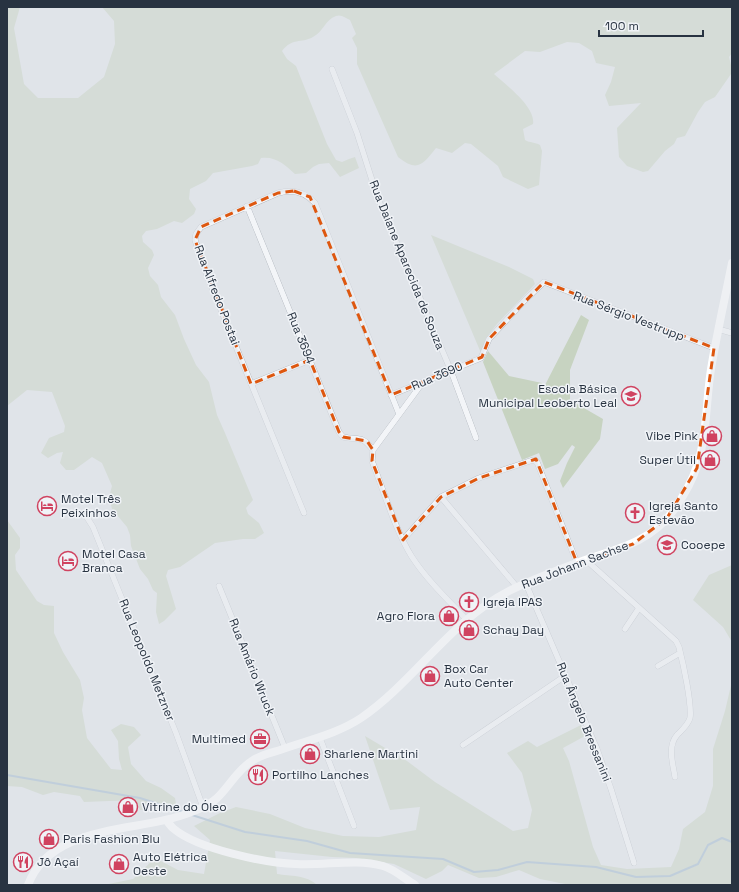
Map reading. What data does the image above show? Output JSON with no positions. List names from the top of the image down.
{
  "streets": {
    "street": [
      "Rua Daiane Aparecida de Souza",
      "Rua Alfredo Postai",
      "Rua Sérgio Vestrupp",
      "Rua 3694",
      "Rua 3690",
      "Rua Johann Sachse",
      "Rua Leopoldo Metzner",
      "Rua Amário Wruck",
      "Rua Ângelo Bressanini"
    ]
  },
  "crossings": [
    ["Rua Daiane Aparecida de Souza", "Rua 3690"],
    ["Rua Alfredo Postai", "Rua 3694"],
    ["Rua Alfredo Postai", "Rua 3690"],
    ["Rua Sérgio Vestrupp", "Rua 3690"],
    ["Rua Sérgio Vestrupp", "Rua Johann Sachse"],
    ["Rua Johann Sachse", "Rua Leopoldo Metzner"],
    ["Rua Johann Sachse", "Rua Amário Wruck"],
    ["Rua Johann Sachse", "Rua Ângelo Bressanini"]
  ],
  "places": {
    "school or university": ["Escola Básica Municipal Leoberto Leal", "Cooepe"],
    "shop": [
      "Vibe Pink",
      "Super Útil",
      "Agro Flora",
      "Schay Day",
      "Box Car Auto Center",
      "Sharlene Martini",
      "Vitrine do Óleo",
      "Paris Fashion Blu",
      "Auto Elétrica Oeste"
    ],
    "hotel": ["Motel Três Peixinhos", "Motel Casa Branca"],
    "church": ["Igreja Santo Estevão", "Igreja IPAS"],
    "office": ["Multimed"],
    "restaurant": ["Portilho Lanches", "Jô Açaí"]
  },
  "scale_bar": "100 m"
}
